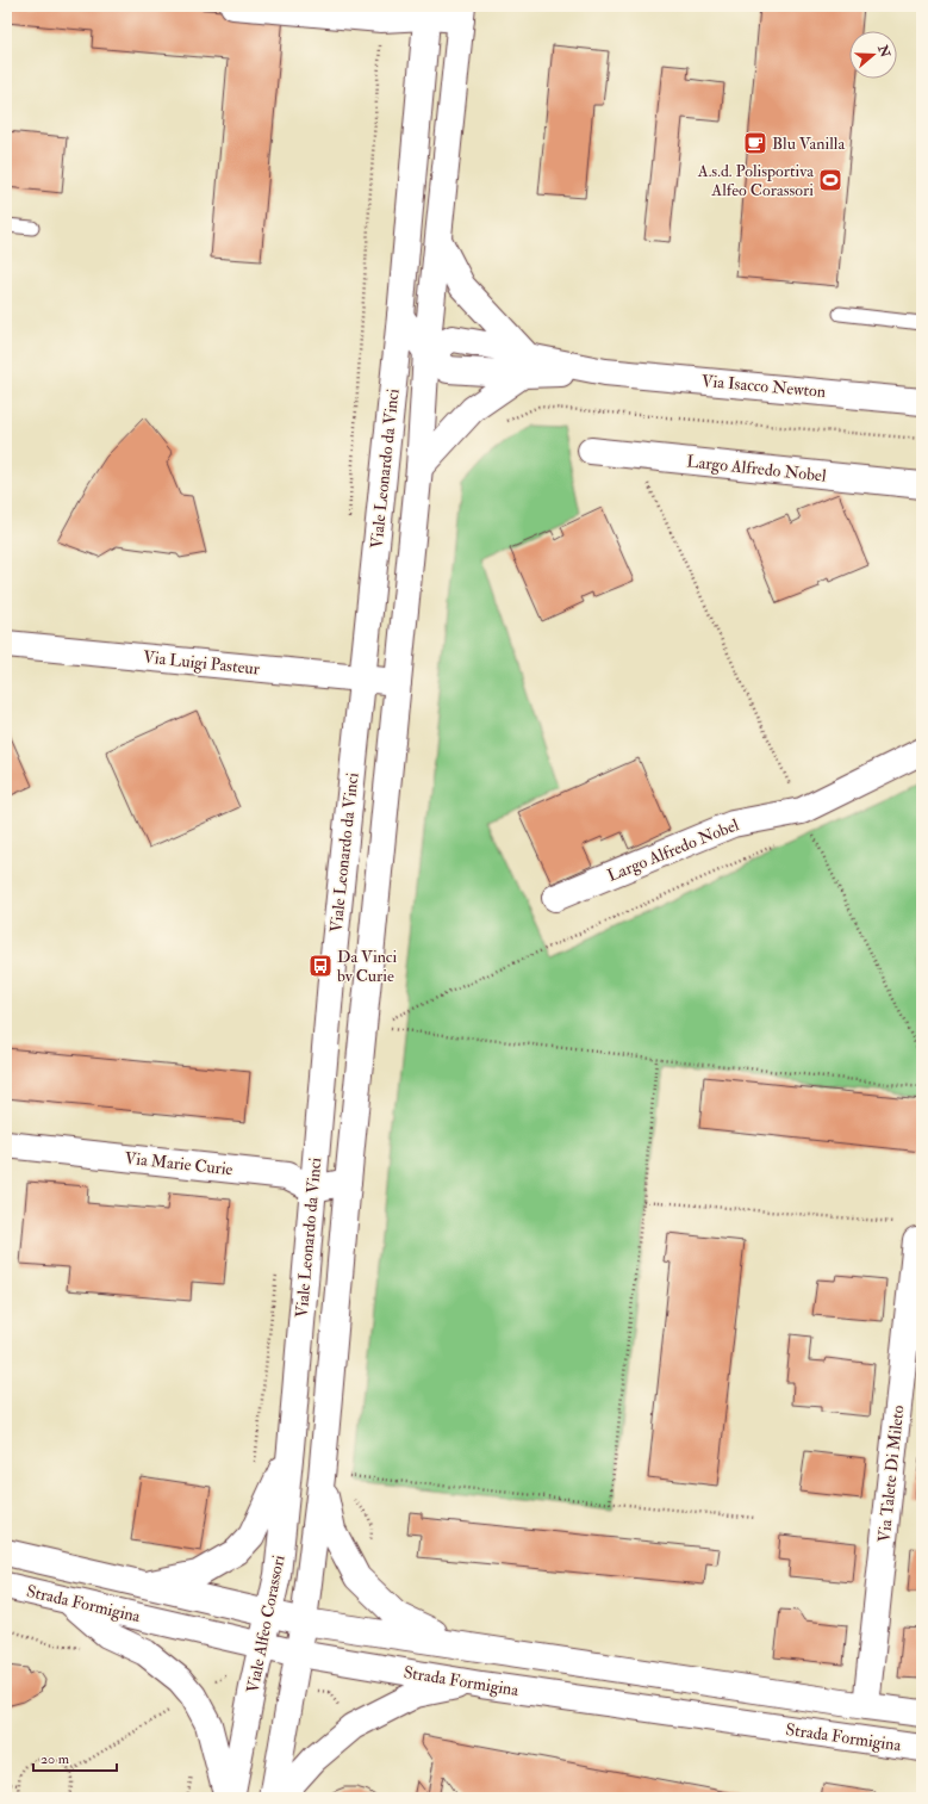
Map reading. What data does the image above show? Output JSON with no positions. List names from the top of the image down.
{
  "streets": {
    "street": [
      "Via Isacco Newton",
      "Viale Leonardo da Vinci",
      "Largo Alfredo Nobel",
      "Via Luigi Pasteur",
      "Via Marie Curie",
      "Via Talete Di Mileto",
      "Strada Formigina",
      "Viale Alfeo Corassori"
    ]
  },
  "crossings": [
    ["Via Isacco Newton", "Viale Leonardo da Vinci"],
    ["Viale Leonardo da Vinci", "Via Luigi Pasteur"],
    ["Viale Leonardo da Vinci", "Via Marie Curie"],
    ["Viale Leonardo da Vinci", "Viale Alfeo Corassori"],
    ["Via Talete Di Mileto", "Strada Formigina"],
    ["Strada Formigina", "Viale Alfeo Corassori"]
  ],
  "places": {
    "cafe": ["Blu Vanilla"],
    "sports": ["A.s.d. Polisportiva Alfeo Corassori"],
    "bus stop": ["Da Vinci bv Curie"]
  },
  "scale_bar": "20 m",
  "north": "right"
}
